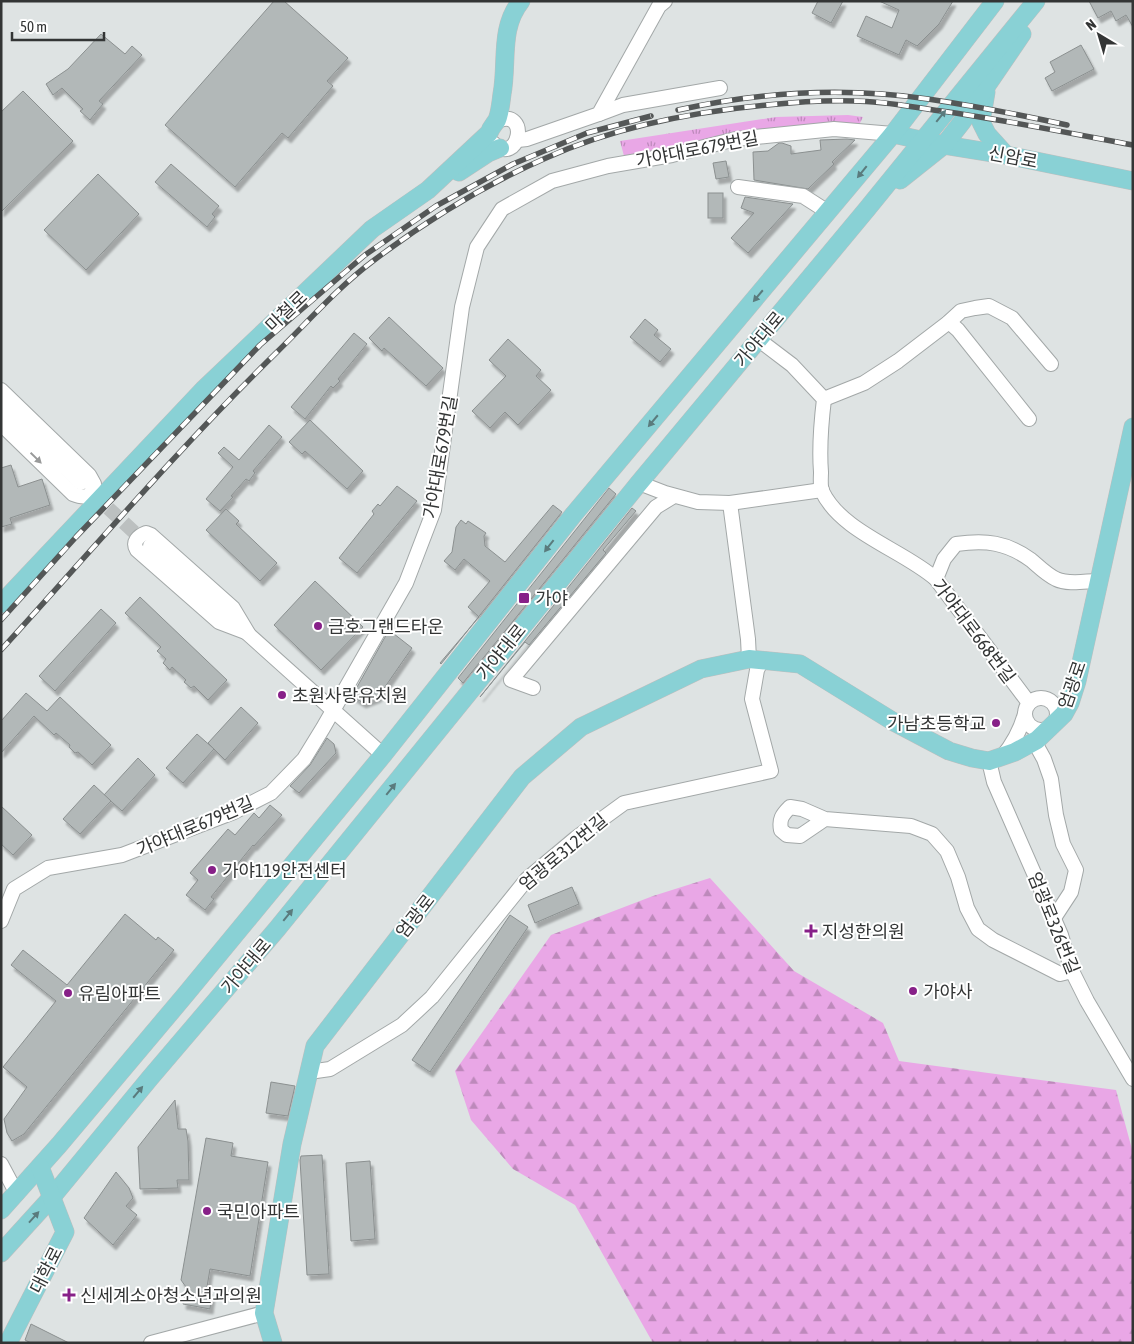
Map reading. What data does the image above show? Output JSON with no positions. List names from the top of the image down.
{
  "streets": {
    "main road": [
      "신암로",
      "마철로",
      "가야대로",
      "엄광로",
      "대학로"
    ],
    "street": [
      "가야대로679번길",
      "가야대로668번길",
      "엄광로312번길",
      "엄광로326번길"
    ]
  },
  "crossings": [
    ["가야대로679번길", "신암로"],
    ["가야대로679번길", "가야대로"],
    ["신암로", "가야대로"],
    ["가야대로", "대학로"],
    ["가야대로668번길", "엄광로"],
    ["엄광로", "엄광로312번길"],
    ["엄광로", "엄광로326번길"]
  ],
  "places": {
    "transit": ["가야"],
    "other": [
      "금호그랜드타운",
      "초원사랑유치원",
      "가남초등학교",
      "가야119안전센터",
      "가야사",
      "유림아파트",
      "국민아파트"
    ],
    "health": ["지성한의원", "신세계소아청소년과의원"]
  },
  "scale_bar": "50 m",
  "north": "top left"
}
